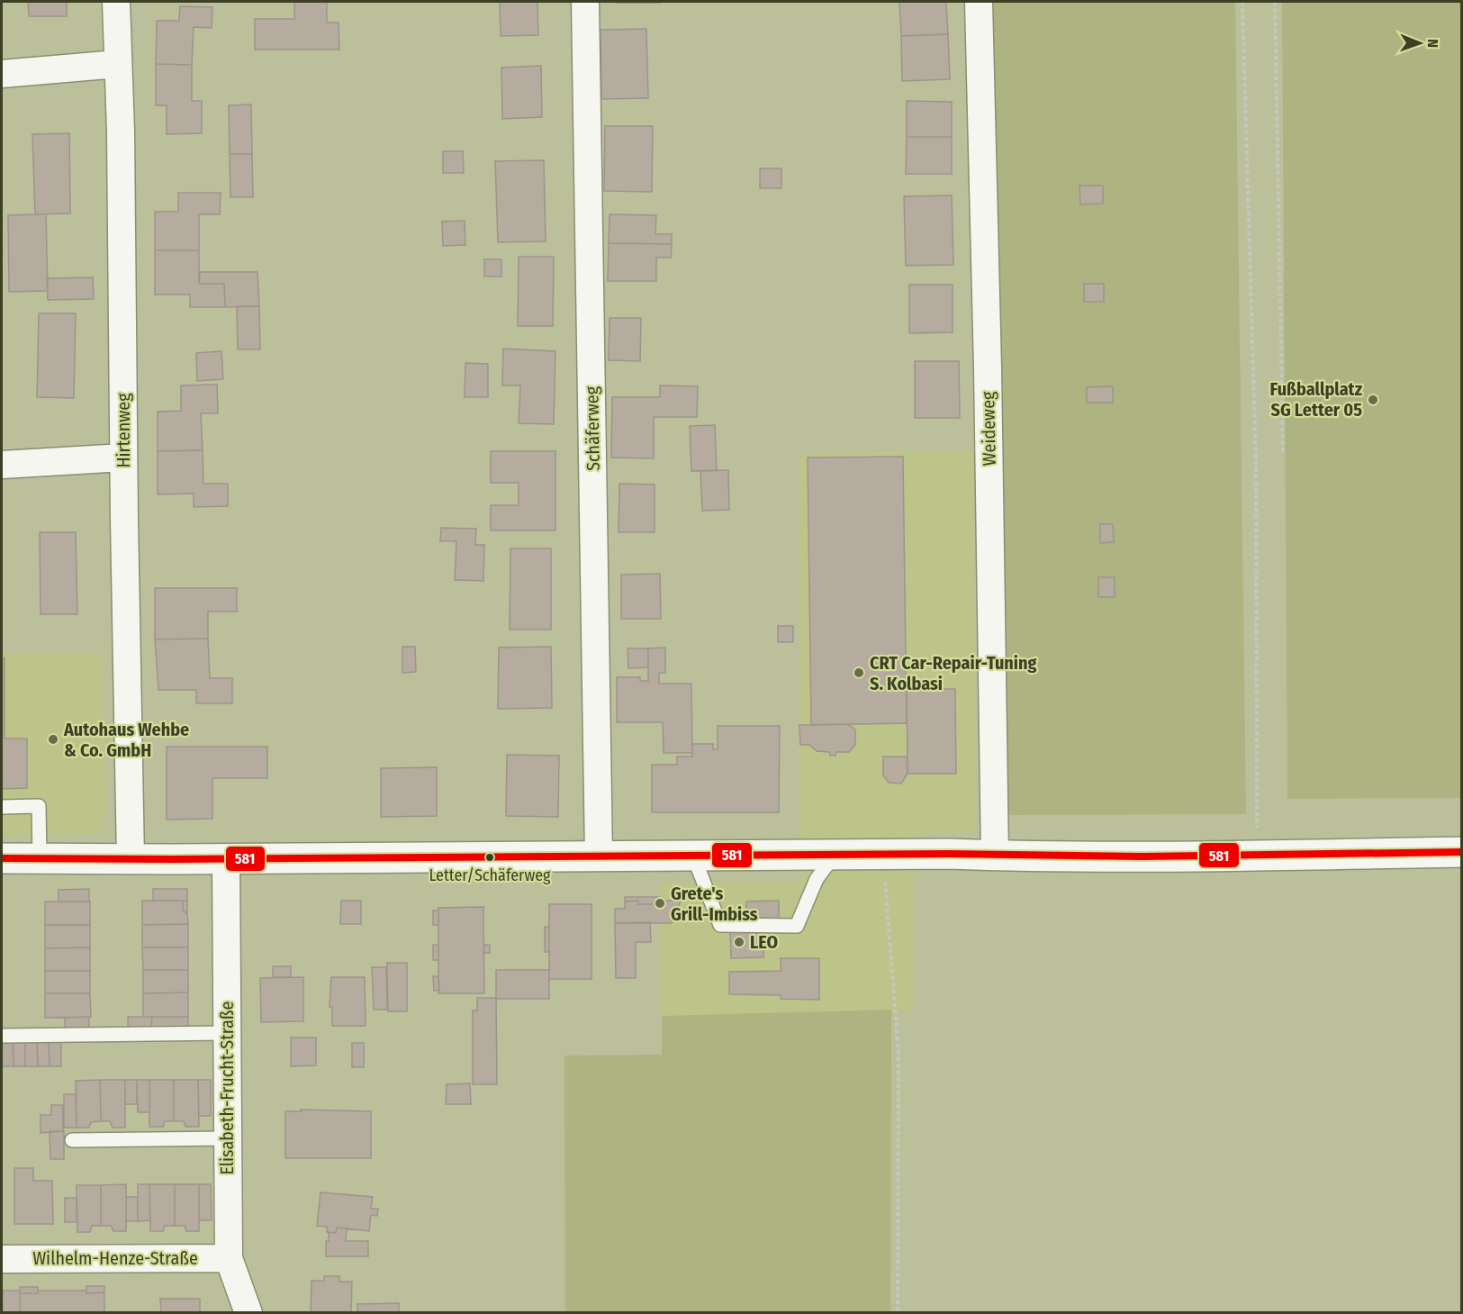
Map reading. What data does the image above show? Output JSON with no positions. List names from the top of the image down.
{
  "streets": {
    "street": [
      "Schäferweg",
      "Weideweg",
      "Hirtenweg",
      "Elisabeth-Frucht-Straße",
      "Wilhelm-Henze-Straße"
    ]
  },
  "crossings": [
    ["Elisabeth-Frucht-Straße", "Wilhelm-Henze-Straße"]
  ],
  "places": [
    "Fußballplatz SG Letter 05",
    "CRT Car-Repair-Tuning S. Kolbasi",
    "Autohaus Wehbe & Co. GmbH",
    "Letter/Schäferweg",
    "Grete's Grill-Imbiss",
    "LEO"
  ],
  "lines": ["transit line 581"],
  "north": "right"
}
